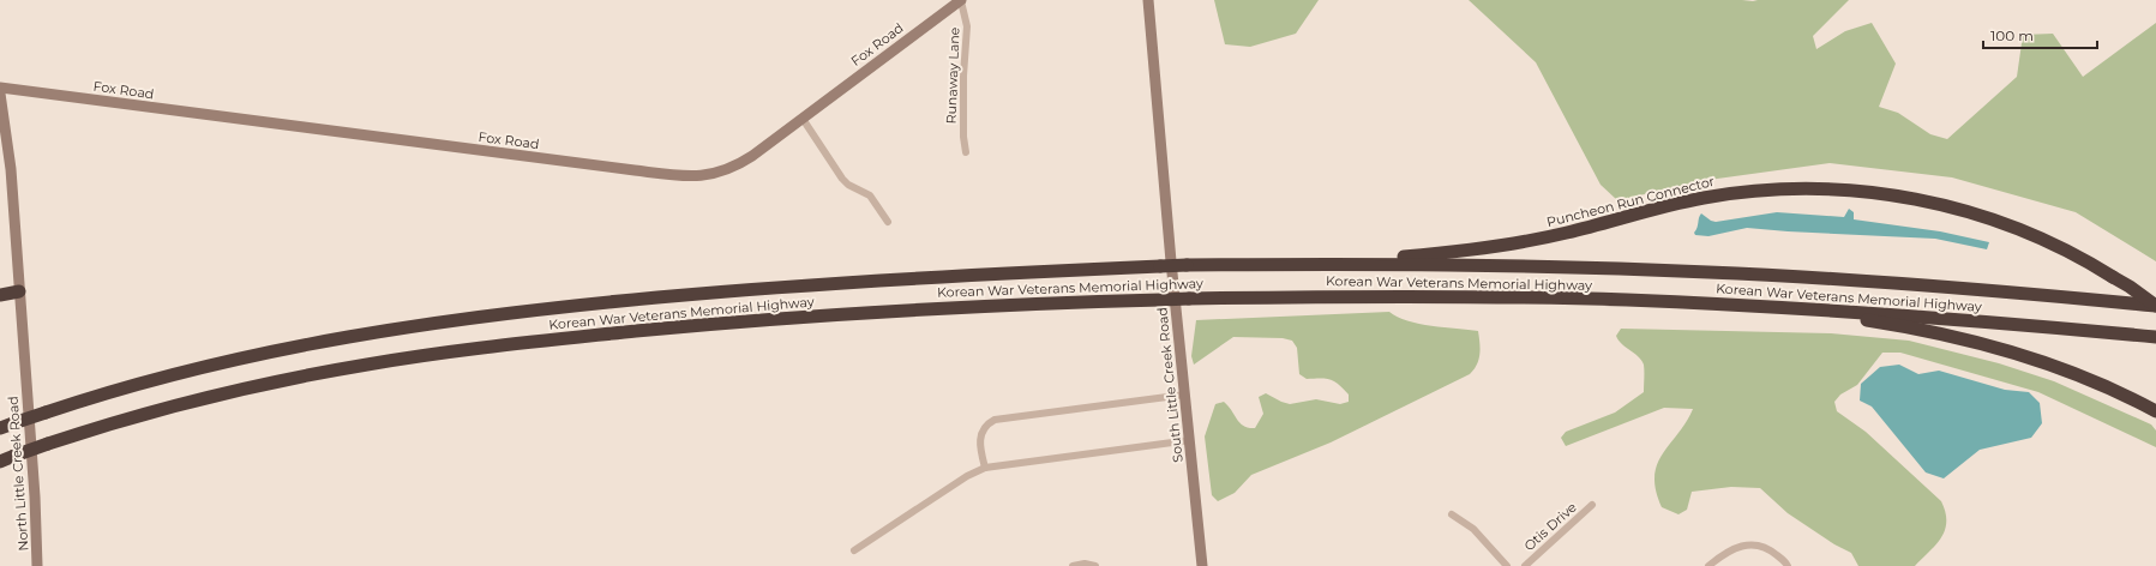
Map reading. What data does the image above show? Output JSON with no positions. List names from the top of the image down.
{
  "streets": {
    "highway": ["Puncheon Run Connector", "Korean War Veterans Memorial Highway"],
    "street": [
      "Fox Road",
      "Runaway Lane",
      "South Little Creek Road",
      "North Little Creek Road",
      "Otis Drive"
    ]
  },
  "crossings": [
    ["Fox Road", "Runaway Lane"],
    ["Puncheon Run Connector", "Korean War Veterans Memorial Highway"]
  ],
  "scale_bar": "100 m"
}
